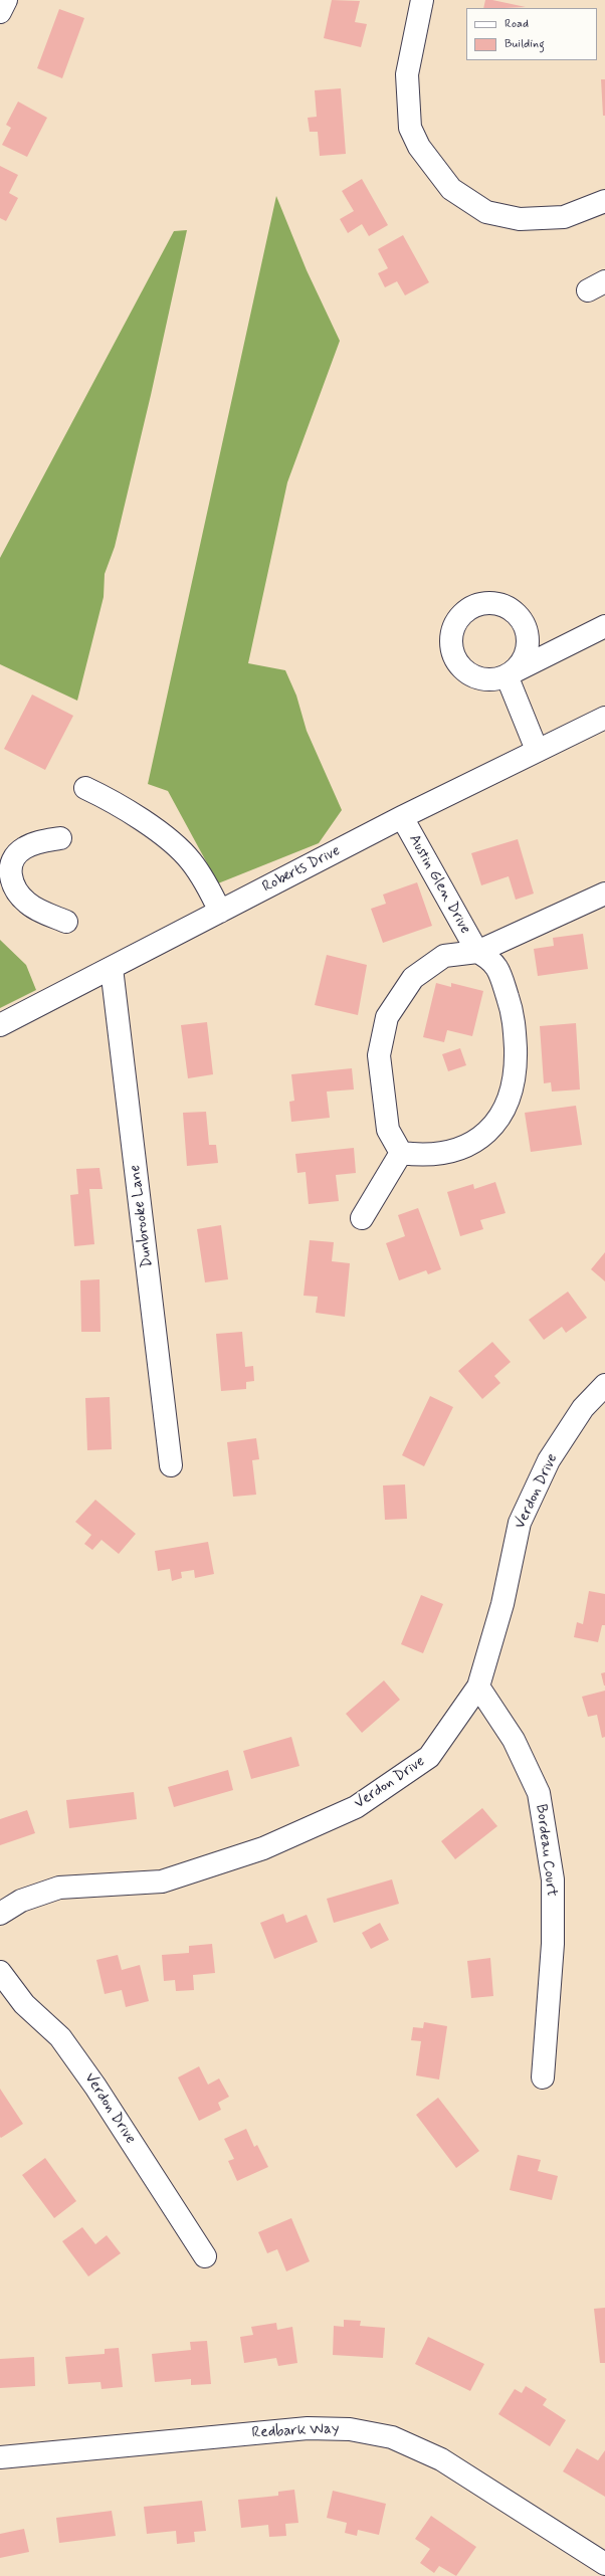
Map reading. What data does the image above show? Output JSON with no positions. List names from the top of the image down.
{
  "streets": {
    "street": [
      "Roberts Drive",
      "Austin Glen Drive",
      "Dunbrooke Lane",
      "Verdon Drive",
      "Bordeau Court",
      "Redbark Way"
    ]
  },
  "crossings": [
    ["Roberts Drive", "Austin Glen Drive"],
    ["Roberts Drive", "Dunbrooke Lane"],
    ["Verdon Drive", "Bordeau Court"]
  ],
  "legend": ["Road", "Building"]
}
